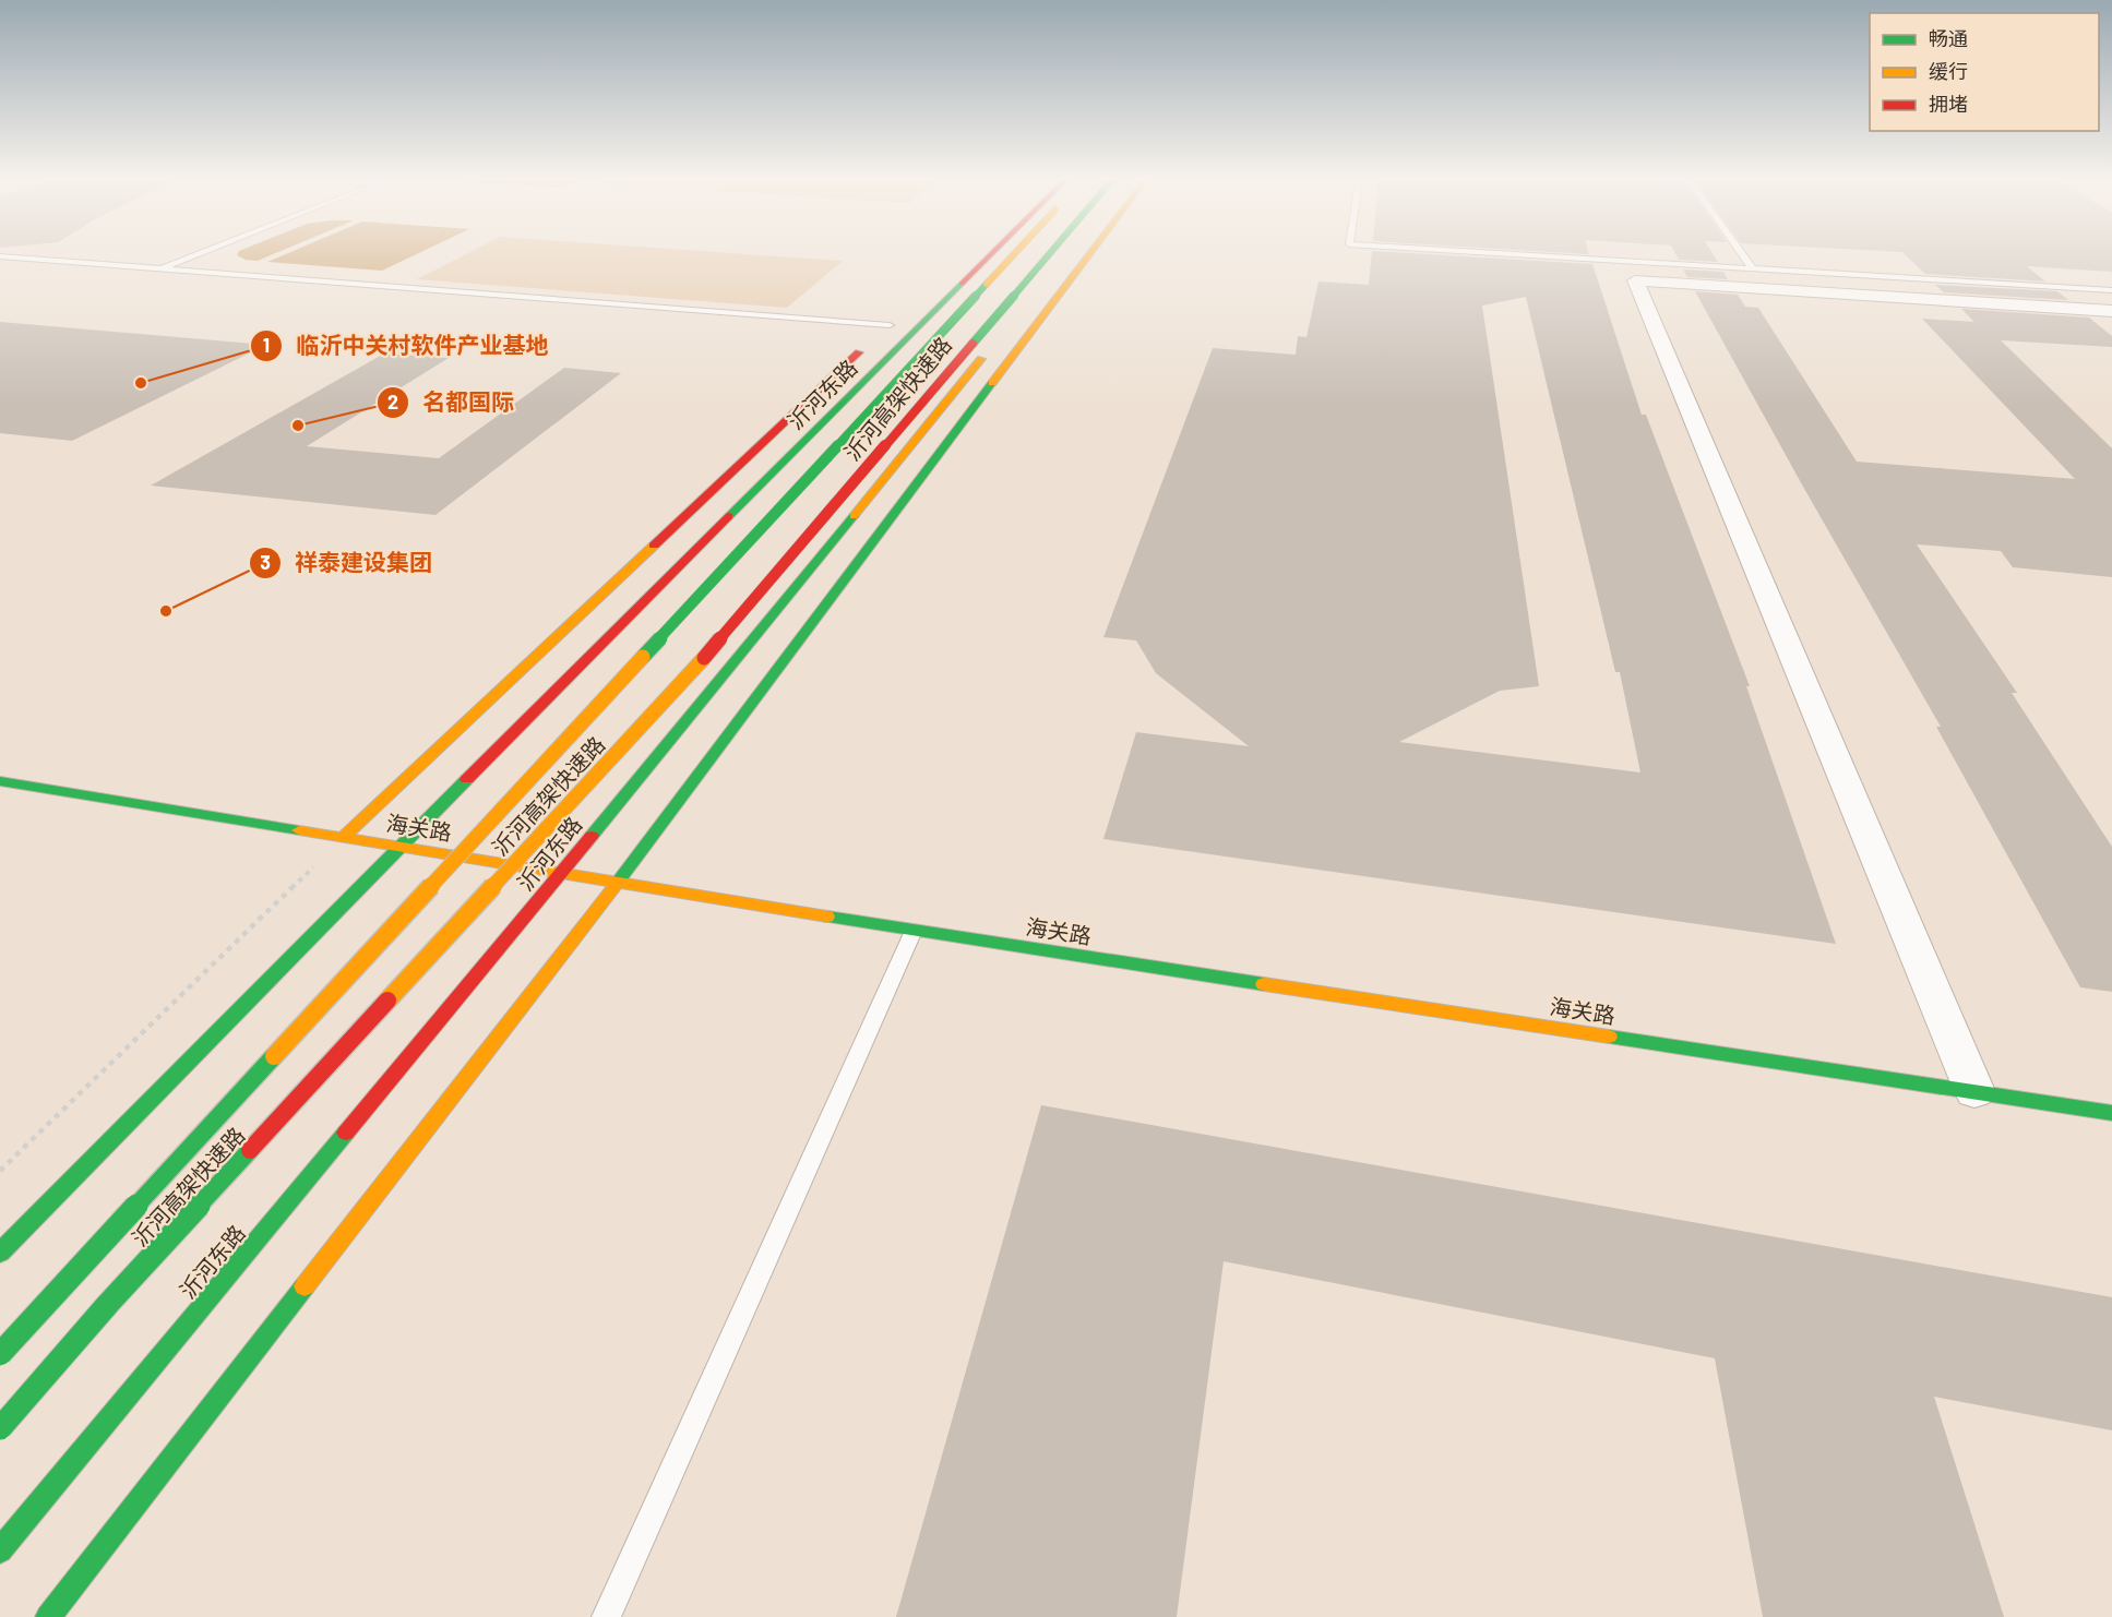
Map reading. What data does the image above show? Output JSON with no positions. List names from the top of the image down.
{
  "streets": {
    "main road": ["沂河东路", "沂河高架快速路", "海关路"]
  },
  "crossings": [
    ["沂河东路", "海关路"]
  ],
  "places": ["临沂中关村软件产业基地", "名都国际", "祥泰建设集团"],
  "legend": ["畅通", "缓行", "拥堵"]
}
